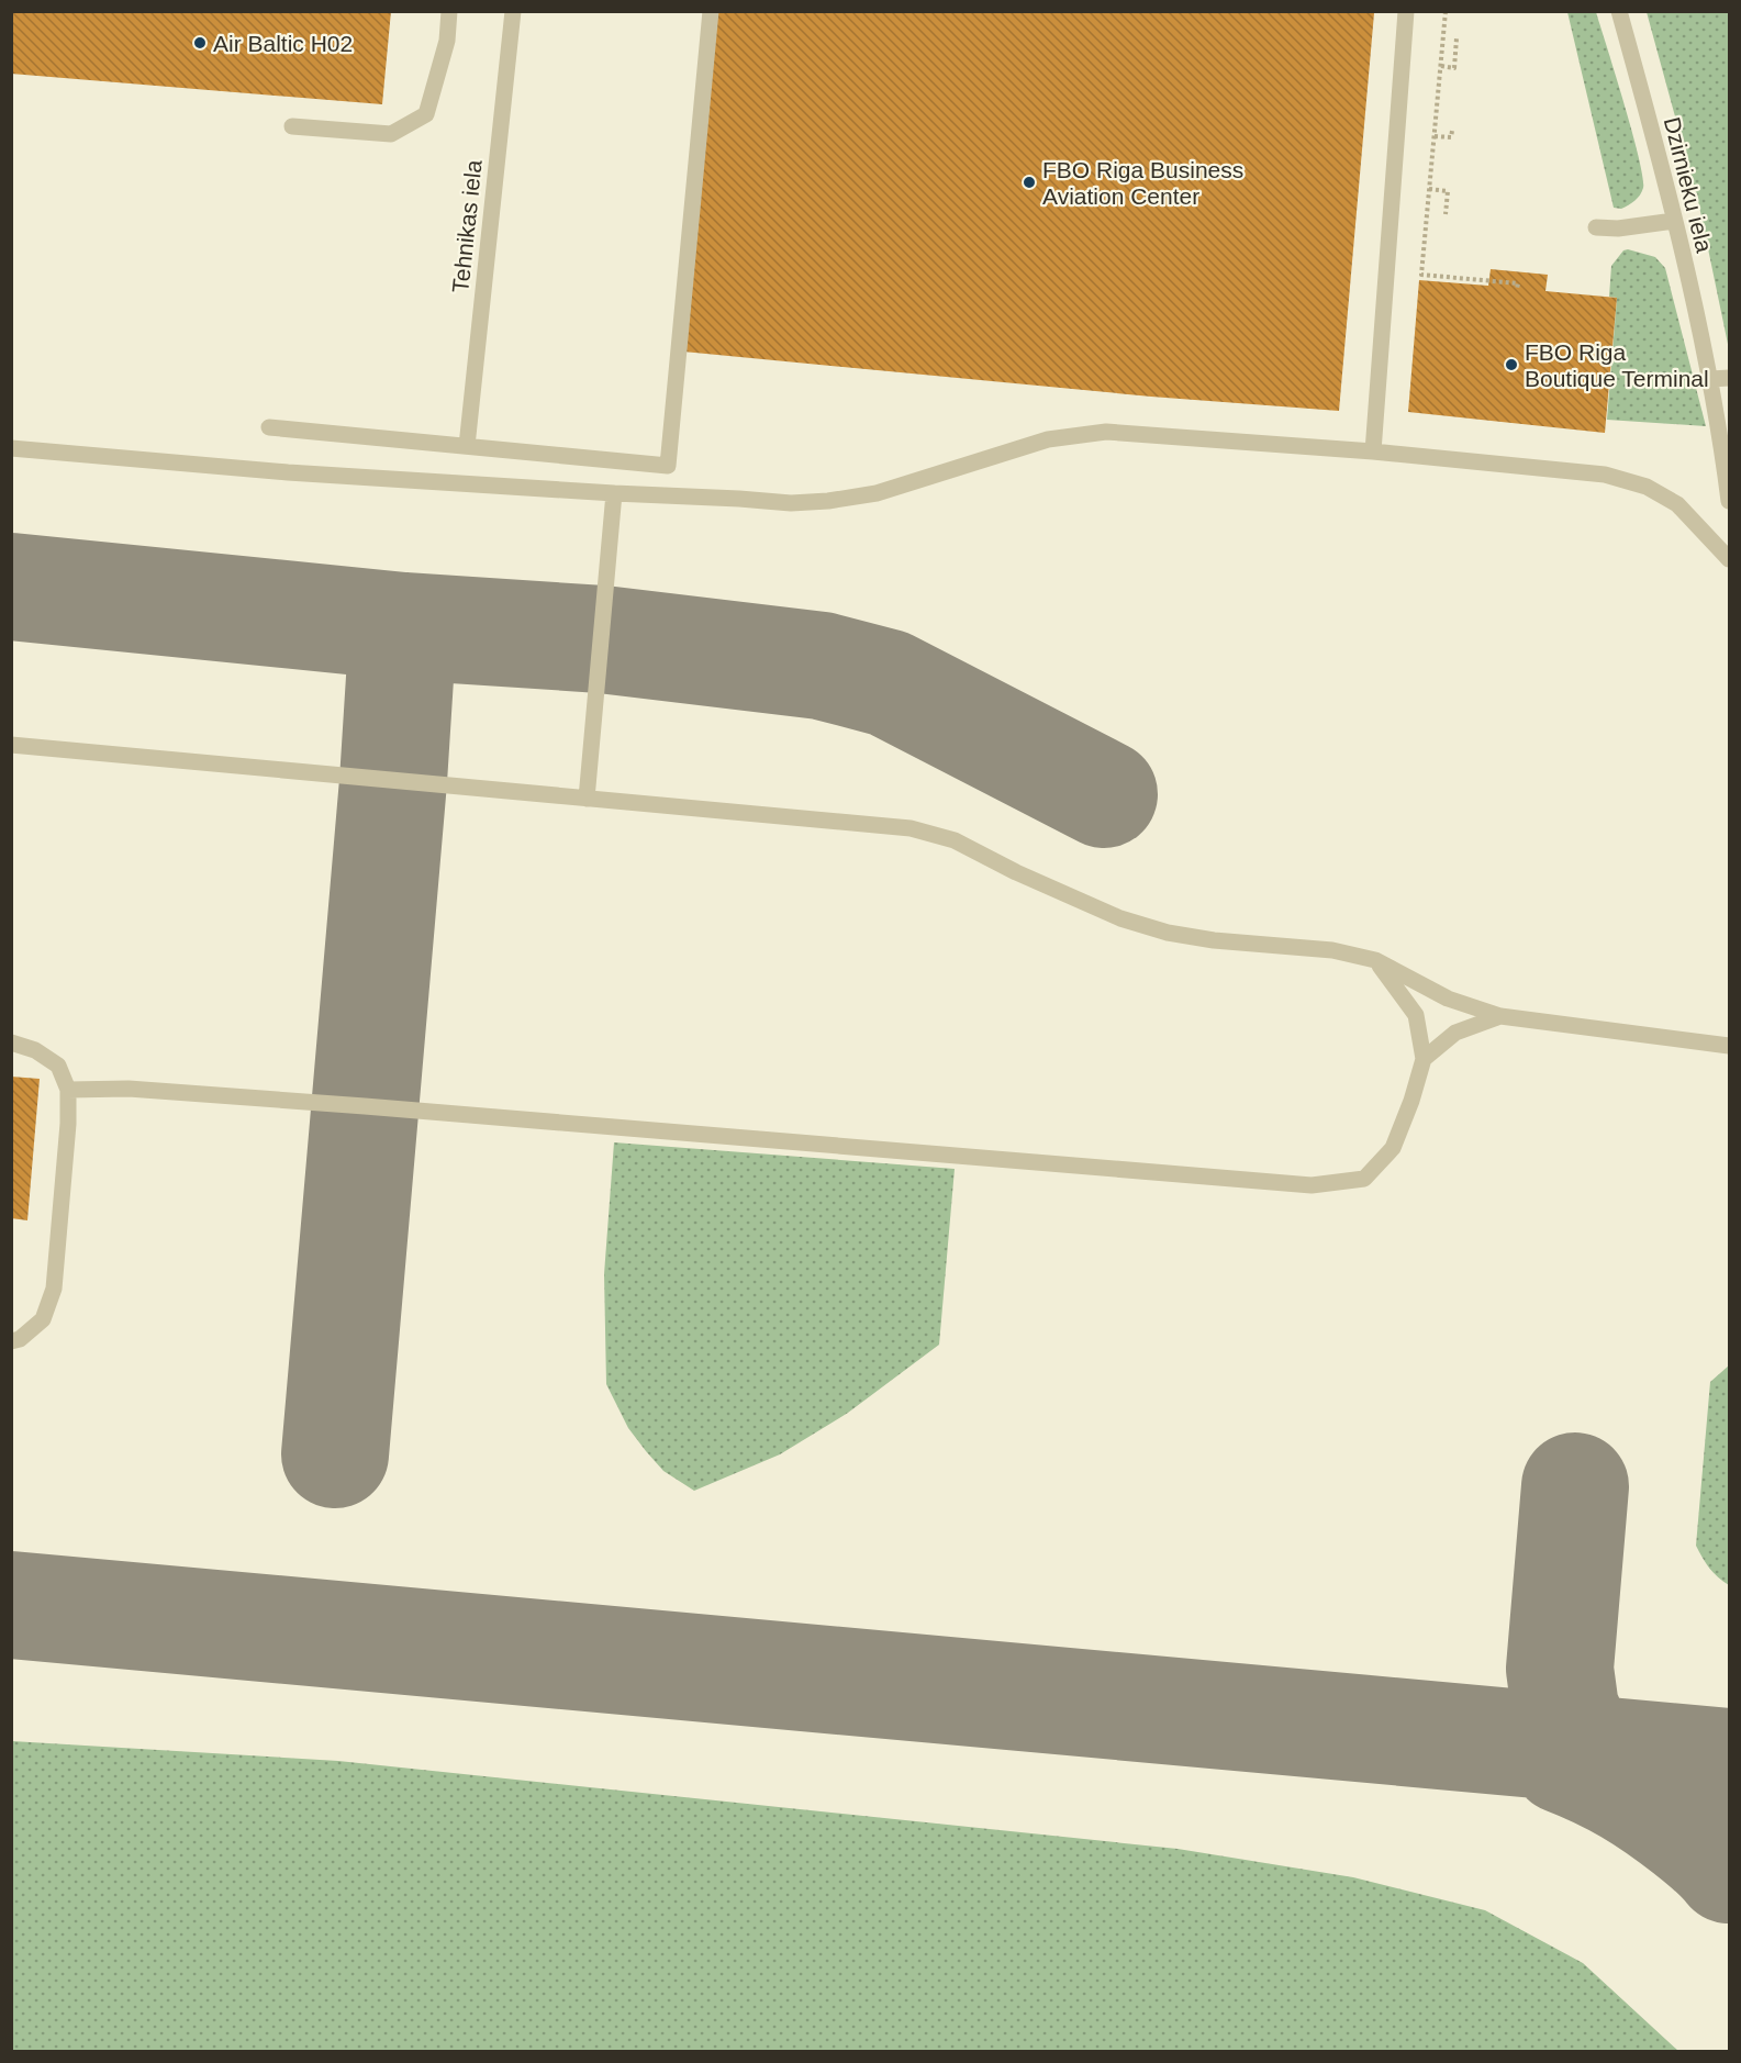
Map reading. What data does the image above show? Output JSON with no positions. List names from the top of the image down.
{
  "streets": {
    "lane": ["Dzirnieku iela", "Tehnikas iela"]
  },
  "places": ["Air Baltic H02", "FBO Riga Business Aviation Center", "FBO Riga Boutique Terminal"]
}
